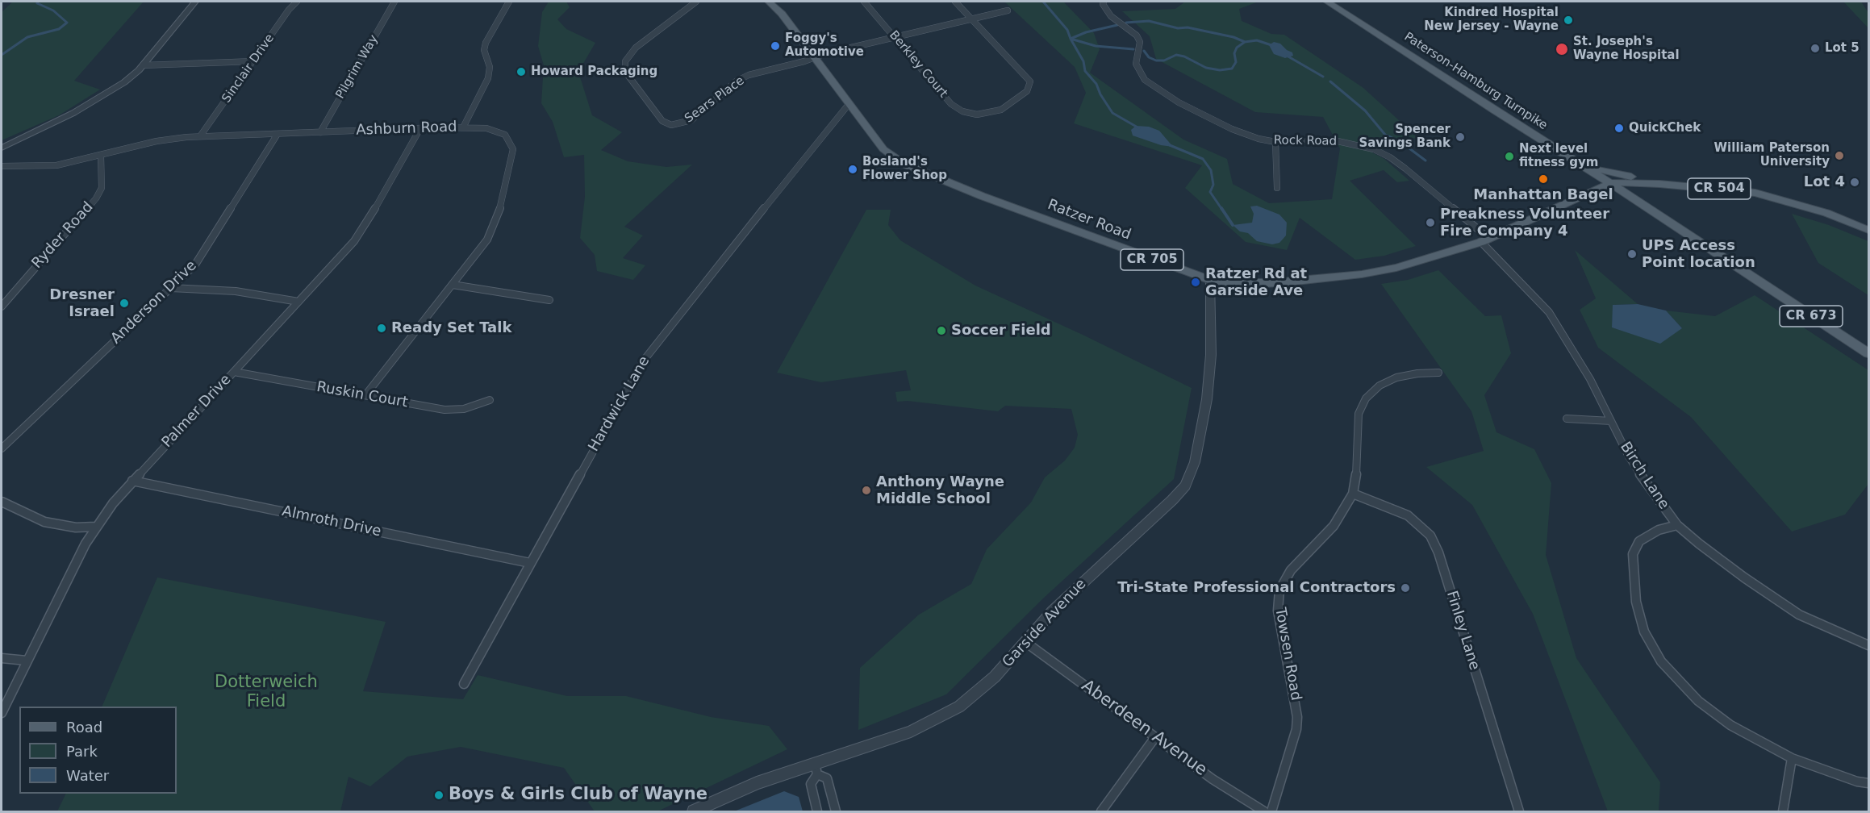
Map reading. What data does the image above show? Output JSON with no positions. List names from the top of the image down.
{
  "streets": {
    "main road": [
      "Paterson-Hamburg Turnpike",
      "CR 504",
      "Ratzer Road",
      "CR 705",
      "CR 673"
    ],
    "street": [
      "Berkley Court",
      "Pilgrim Way",
      "Sinclair Drive",
      "Sears Place",
      "Ashburn Road",
      "Rock Road",
      "Ryder Road",
      "Anderson Drive",
      "Ruskin Court",
      "Hardwick Lane",
      "Palmer Drive",
      "Birch Lane",
      "Almroth Drive",
      "Garside Avenue",
      "Finley Lane",
      "Towsen Road",
      "Aberdeen Avenue"
    ]
  },
  "crossings": [
    ["Pilgrim Way", "Ashburn Road"],
    ["Sinclair Drive", "Ashburn Road"],
    ["Paterson-Hamburg Turnpike", "CR 504"],
    ["Paterson-Hamburg Turnpike", "Ratzer Road"],
    ["Sears Place", "Ratzer Road"],
    ["Ashburn Road", "Ryder Road"],
    ["Ashburn Road", "Anderson Drive"],
    ["Ashburn Road", "Ruskin Court"],
    ["Ashburn Road", "Palmer Drive"],
    ["Rock Road", "Ratzer Road"],
    ["Rock Road", "Birch Lane"],
    ["CR 504", "Ratzer Road"],
    ["Ratzer Road", "Hardwick Lane"],
    ["Ratzer Road", "Birch Lane"],
    ["Ratzer Road", "Garside Avenue"],
    ["Ruskin Court", "Palmer Drive"],
    ["Hardwick Lane", "Almroth Drive"],
    ["Palmer Drive", "Almroth Drive"],
    ["Garside Avenue", "Aberdeen Avenue"],
    ["Finley Lane", "Towsen Road"]
  ],
  "parks": ["Dotterweich Field"],
  "places": [
    "Kindred Hospital New Jersey - Wayne",
    "Foggy's Automotive",
    "Lot 5",
    "St. Joseph's Wayne Hospital",
    "Howard Packaging",
    "QuickChek",
    "Spencer Savings Bank",
    "William Paterson University",
    "Next level fitness gym",
    "Bosland's Flower Shop",
    "Manhattan Bagel",
    "Lot 4",
    "Preakness Volunteer Fire Company 4",
    "UPS Access Point location",
    "Ratzer Rd at Garside Ave",
    "Dresner Israel",
    "Ready Set Talk",
    "Soccer Field",
    "Anthony Wayne Middle School",
    "Tri-State Professional Contractors",
    "Boys & Girls Club of Wayne"
  ],
  "legend": ["Road", "Park", "Water"]
}
